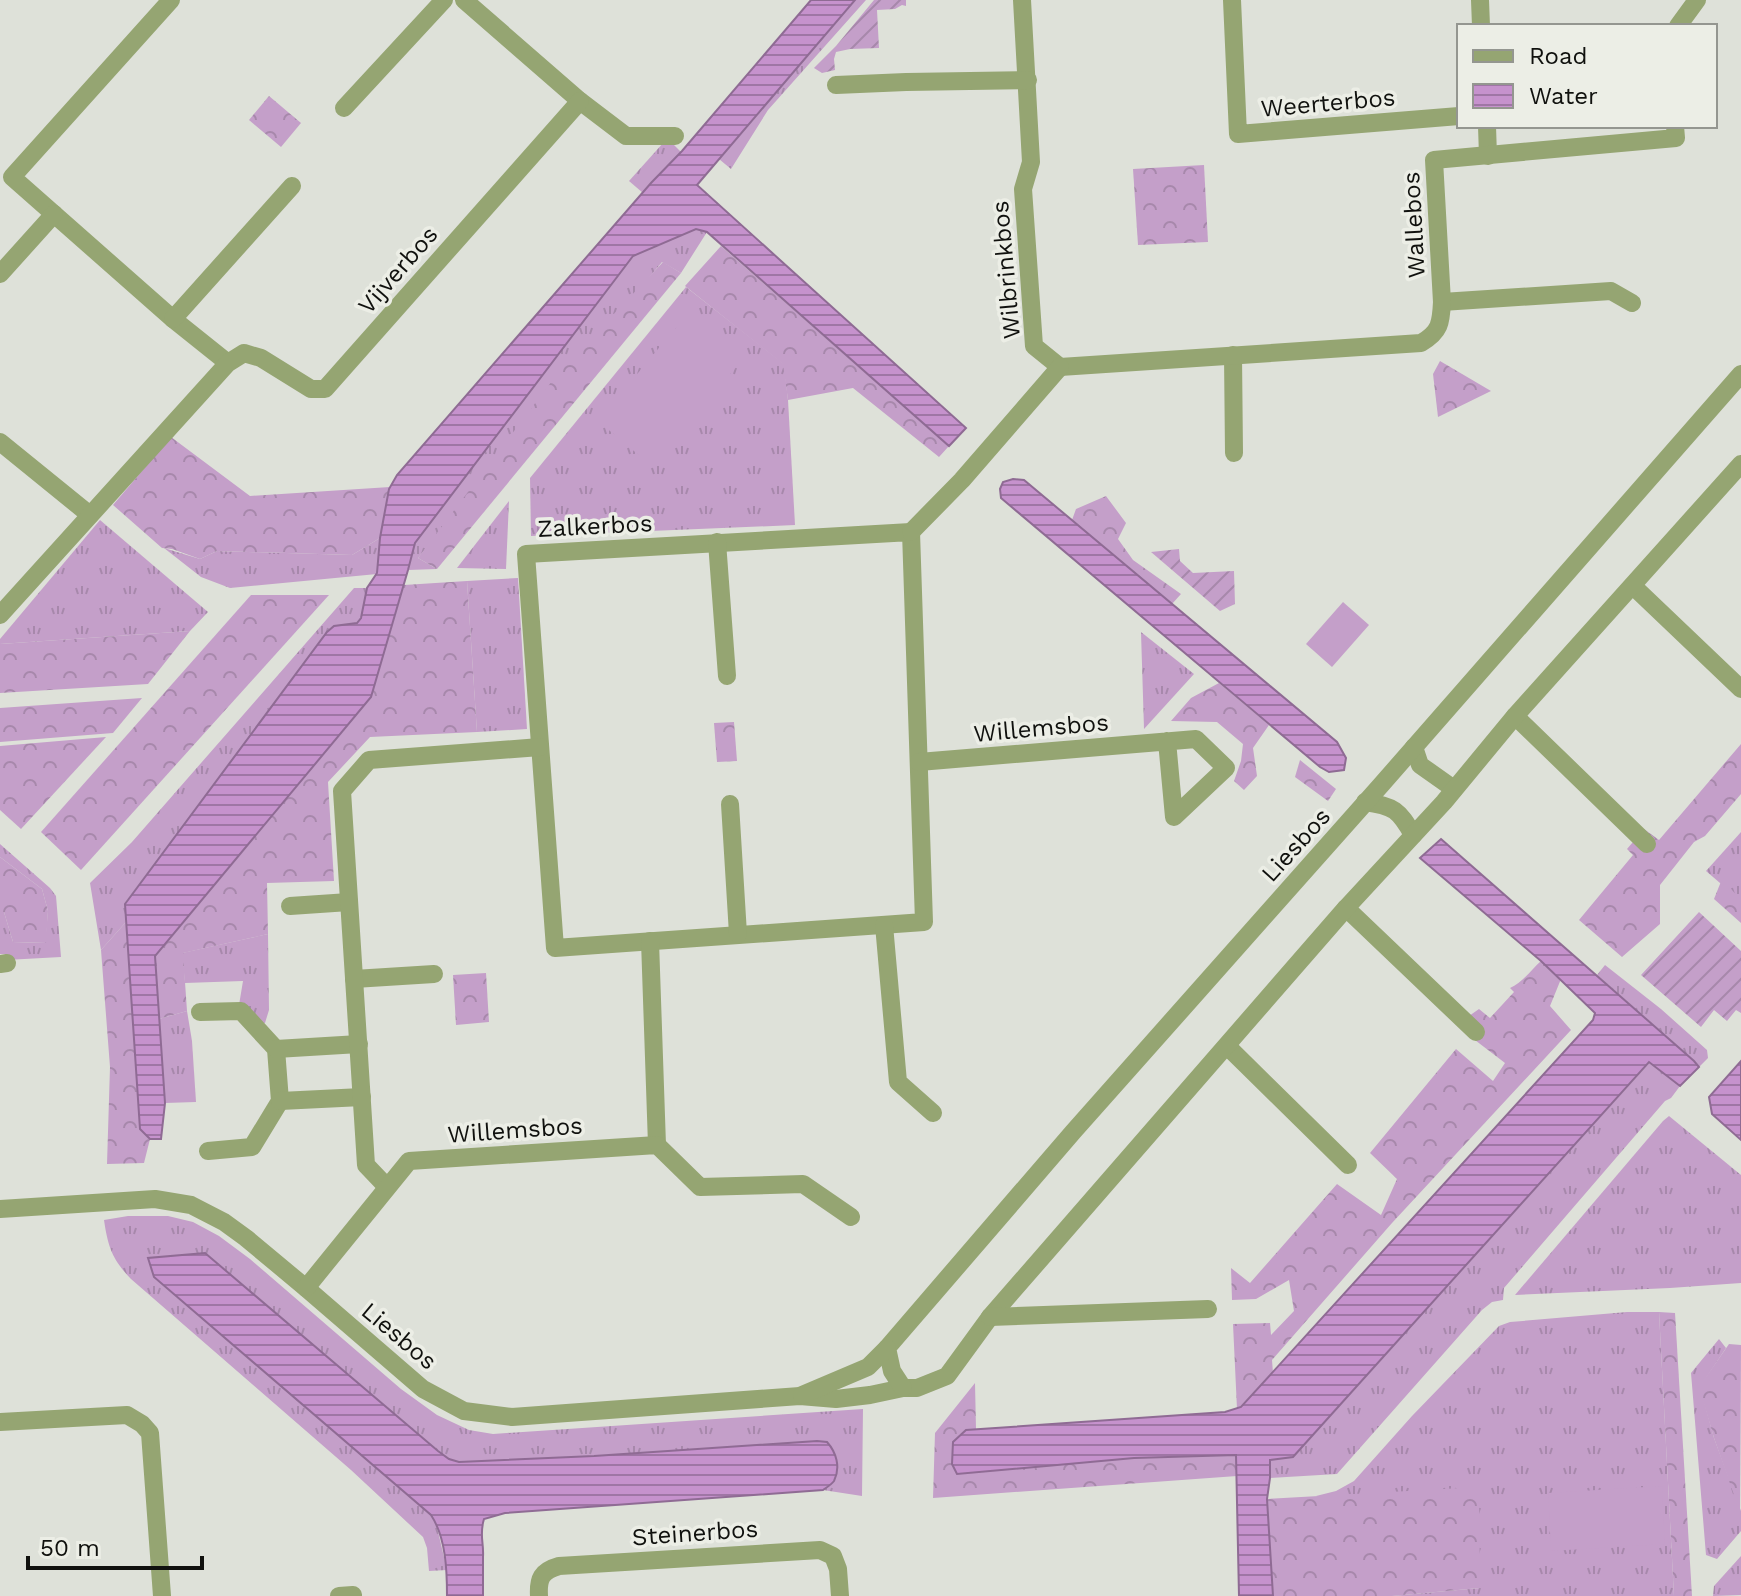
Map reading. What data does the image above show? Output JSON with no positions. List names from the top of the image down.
{
  "streets": {
    "street": [
      "Weerterbos",
      "Wallebos",
      "Vijverbos",
      "Wilbrinkbos",
      "Zalkerbos",
      "Willemsbos",
      "Liesbos",
      "Steinerbos"
    ]
  },
  "crossings": [
    ["Wallebos", "Wilbrinkbos"],
    ["Willemsbos", "Liesbos"]
  ],
  "legend": ["Road", "Water"],
  "scale_bar": "50 m"
}
